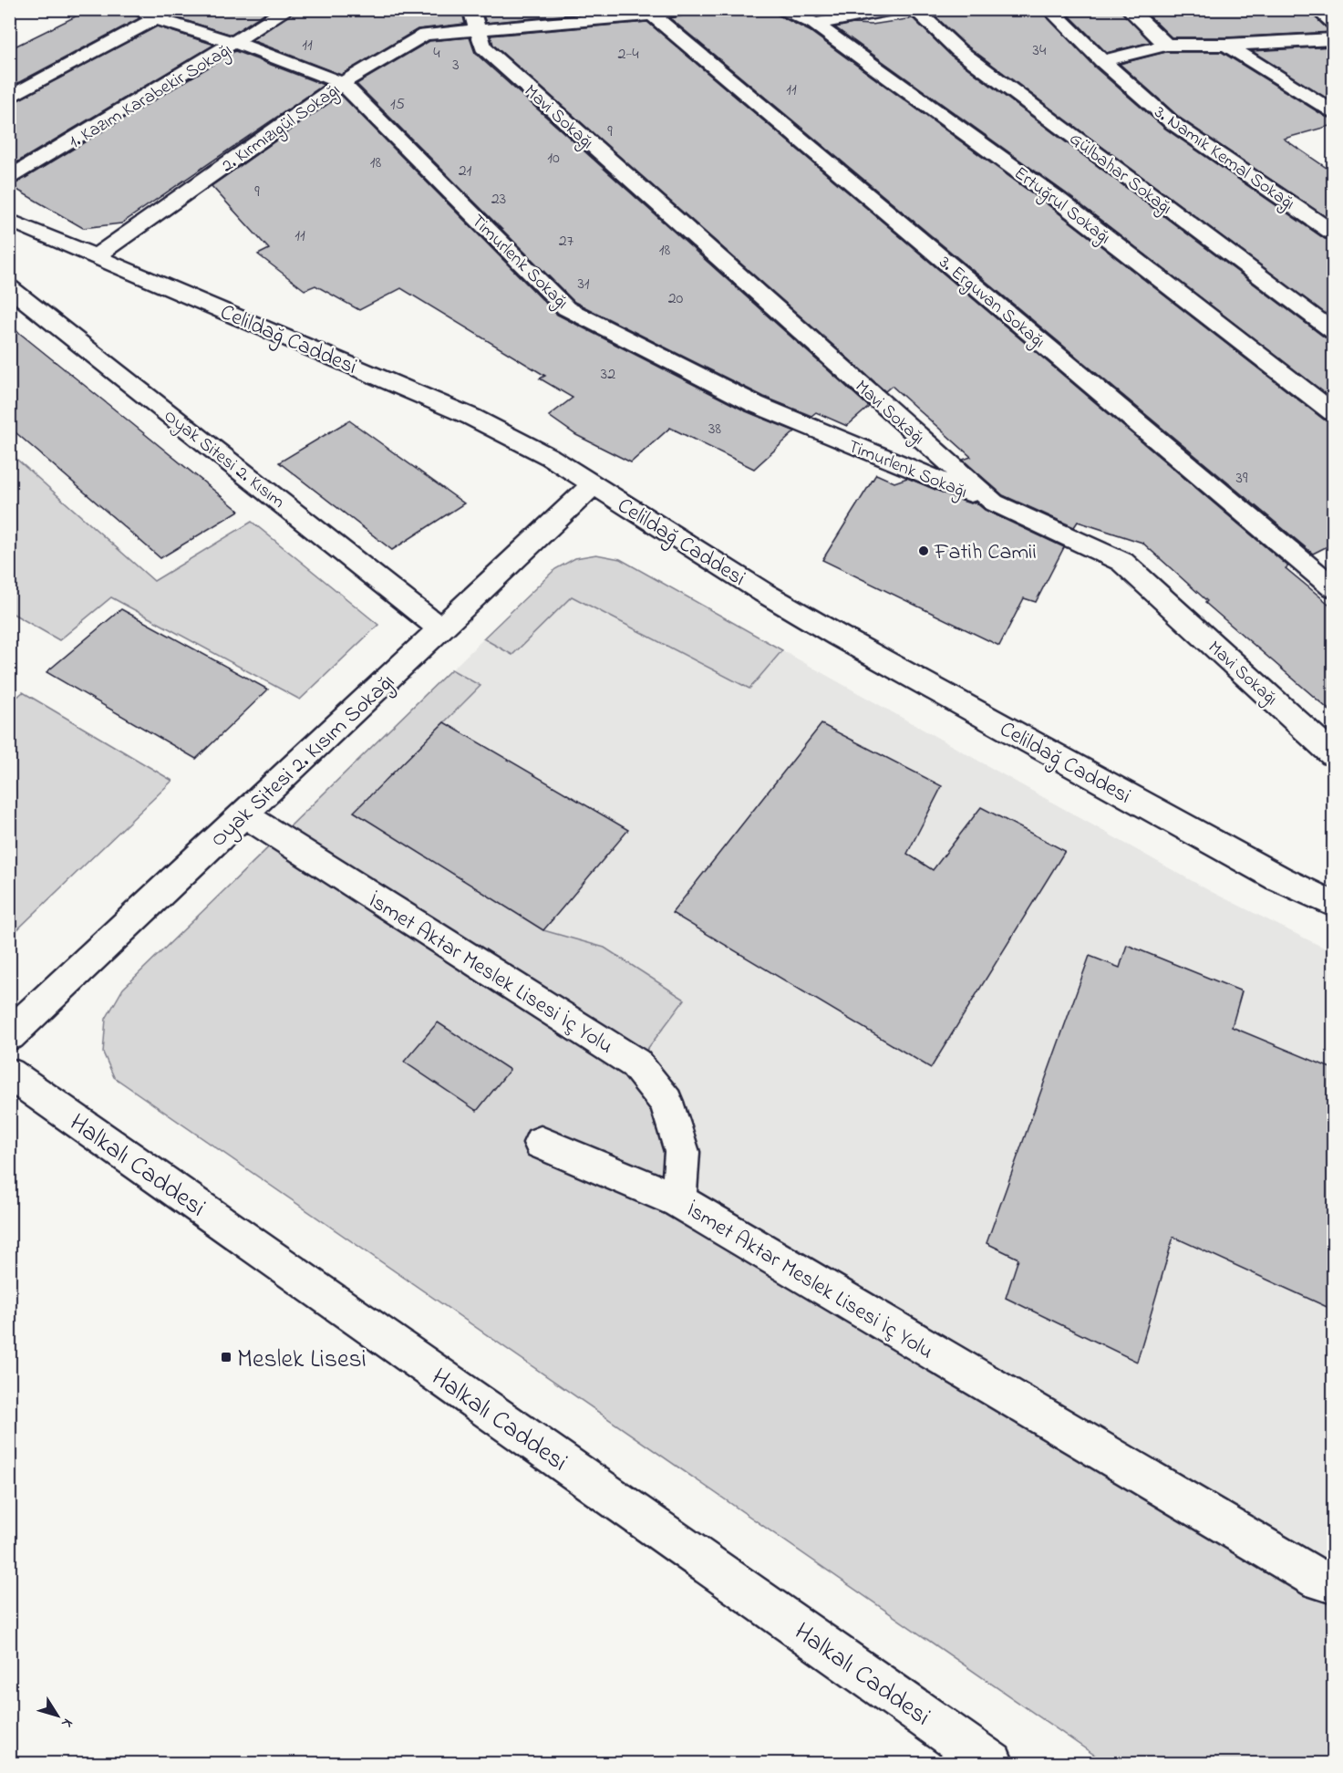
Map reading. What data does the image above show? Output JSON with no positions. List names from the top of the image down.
{
  "streets": {
    "street": [
      "1. Kazım Karabekir Sokağı",
      "Mavi Sokağı",
      "2. Kırmızıgül Sokağı",
      "3. Namık Kemal Sokağı",
      "Gülbahar Sokağı",
      "Ertuğrul Sokağı",
      "Timurlenk Sokağı",
      "3. Erguvan Sokağı",
      "Celildağ Caddesi",
      "Oyak Sitesi 2. Kısım",
      "Oyak Sitesi 2. Kısım Sokağı",
      "İsmet Aktar Meslek Lisesi İç Yolu",
      "Halkalı Caddesi"
    ]
  },
  "crossings": [
    ["1. Kazım Karabekir Sokağı", "Timurlenk Sokağı"],
    ["Mavi Sokağı", "2. Kırmızıgül Sokağı"],
    ["Mavi Sokağı", "Timurlenk Sokağı"],
    ["2. Kırmızıgül Sokağı", "Timurlenk Sokağı"],
    ["2. Kırmızıgül Sokağı", "3. Erguvan Sokağı"],
    ["2. Kırmızıgül Sokağı", "Celildağ Caddesi"],
    ["Celildağ Caddesi", "Oyak Sitesi 2. Kısım Sokağı"],
    ["Oyak Sitesi 2. Kısım", "Oyak Sitesi 2. Kısım Sokağı"],
    ["Oyak Sitesi 2. Kısım Sokağı", "İsmet Aktar Meslek Lisesi İç Yolu"]
  ],
  "places": {
    "other": ["Fatih Camii"],
    "transit": ["Meslek Lisesi"]
  },
  "house_numbers": [
    "11",
    "34",
    "4",
    "2-4",
    "3",
    "11",
    "15",
    "9",
    "10",
    "18",
    "21",
    "9",
    "23",
    "11",
    "27",
    "18",
    "31",
    "20",
    "32",
    "38",
    "39"
  ],
  "north": "bottom right"
}
